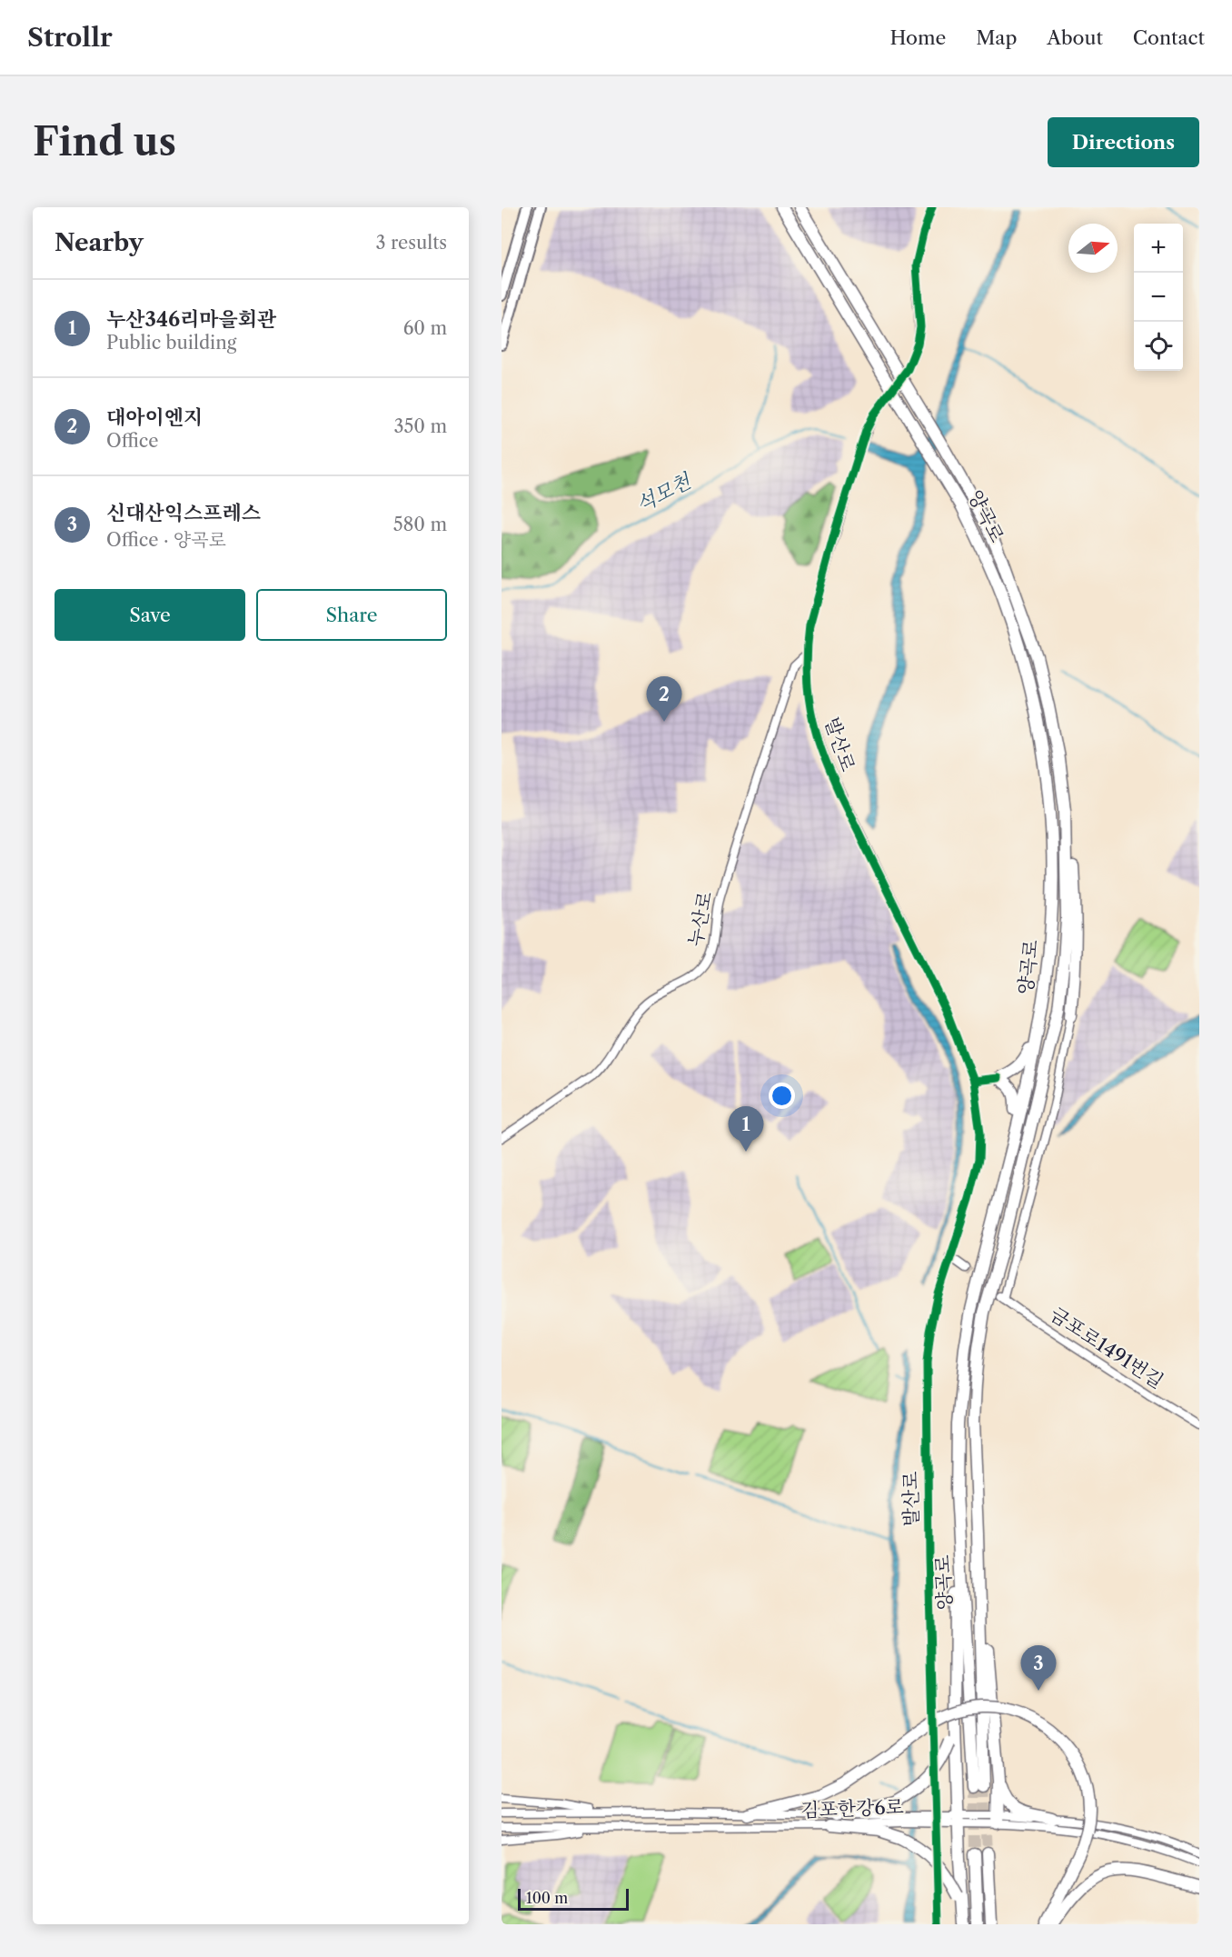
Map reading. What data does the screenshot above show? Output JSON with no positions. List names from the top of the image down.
{
  "streets": {
    "highway": ["양곡로"],
    "street": [
      "발산로",
      "누산로",
      "금포로1491번길",
      "김포한강6로"
    ]
  },
  "crossings": [
    ["발산로", "누산로"]
  ],
  "water": ["석모천"],
  "scale_bar": "100 m",
  "north": "right",
  "page": {
    "header": "Strollr",
    "nav": [
      "Home",
      "Map",
      "About",
      "Contact"
    ],
    "buttons": [
      "Directions",
      ["Save", "Share"]
    ],
    "title": "Find us",
    "heading": ["Nearby", "3 results"],
    "map_buttons": ["+", "−"],
    "list": [
      {
        "mark": "1",
        "name": "누산346리마을회관",
        "note": "Public building",
        "value": "60 m"
      },
      {
        "mark": "2",
        "name": "대아이엔지",
        "note": "Office",
        "value": "350 m"
      },
      {
        "mark": "3",
        "name": "신대산익스프레스",
        "note": "Office · 양곡로",
        "value": "580 m"
      }
    ],
    "pins": ["2", "1", "3"],
    "scale": "100 m"
  }
}
